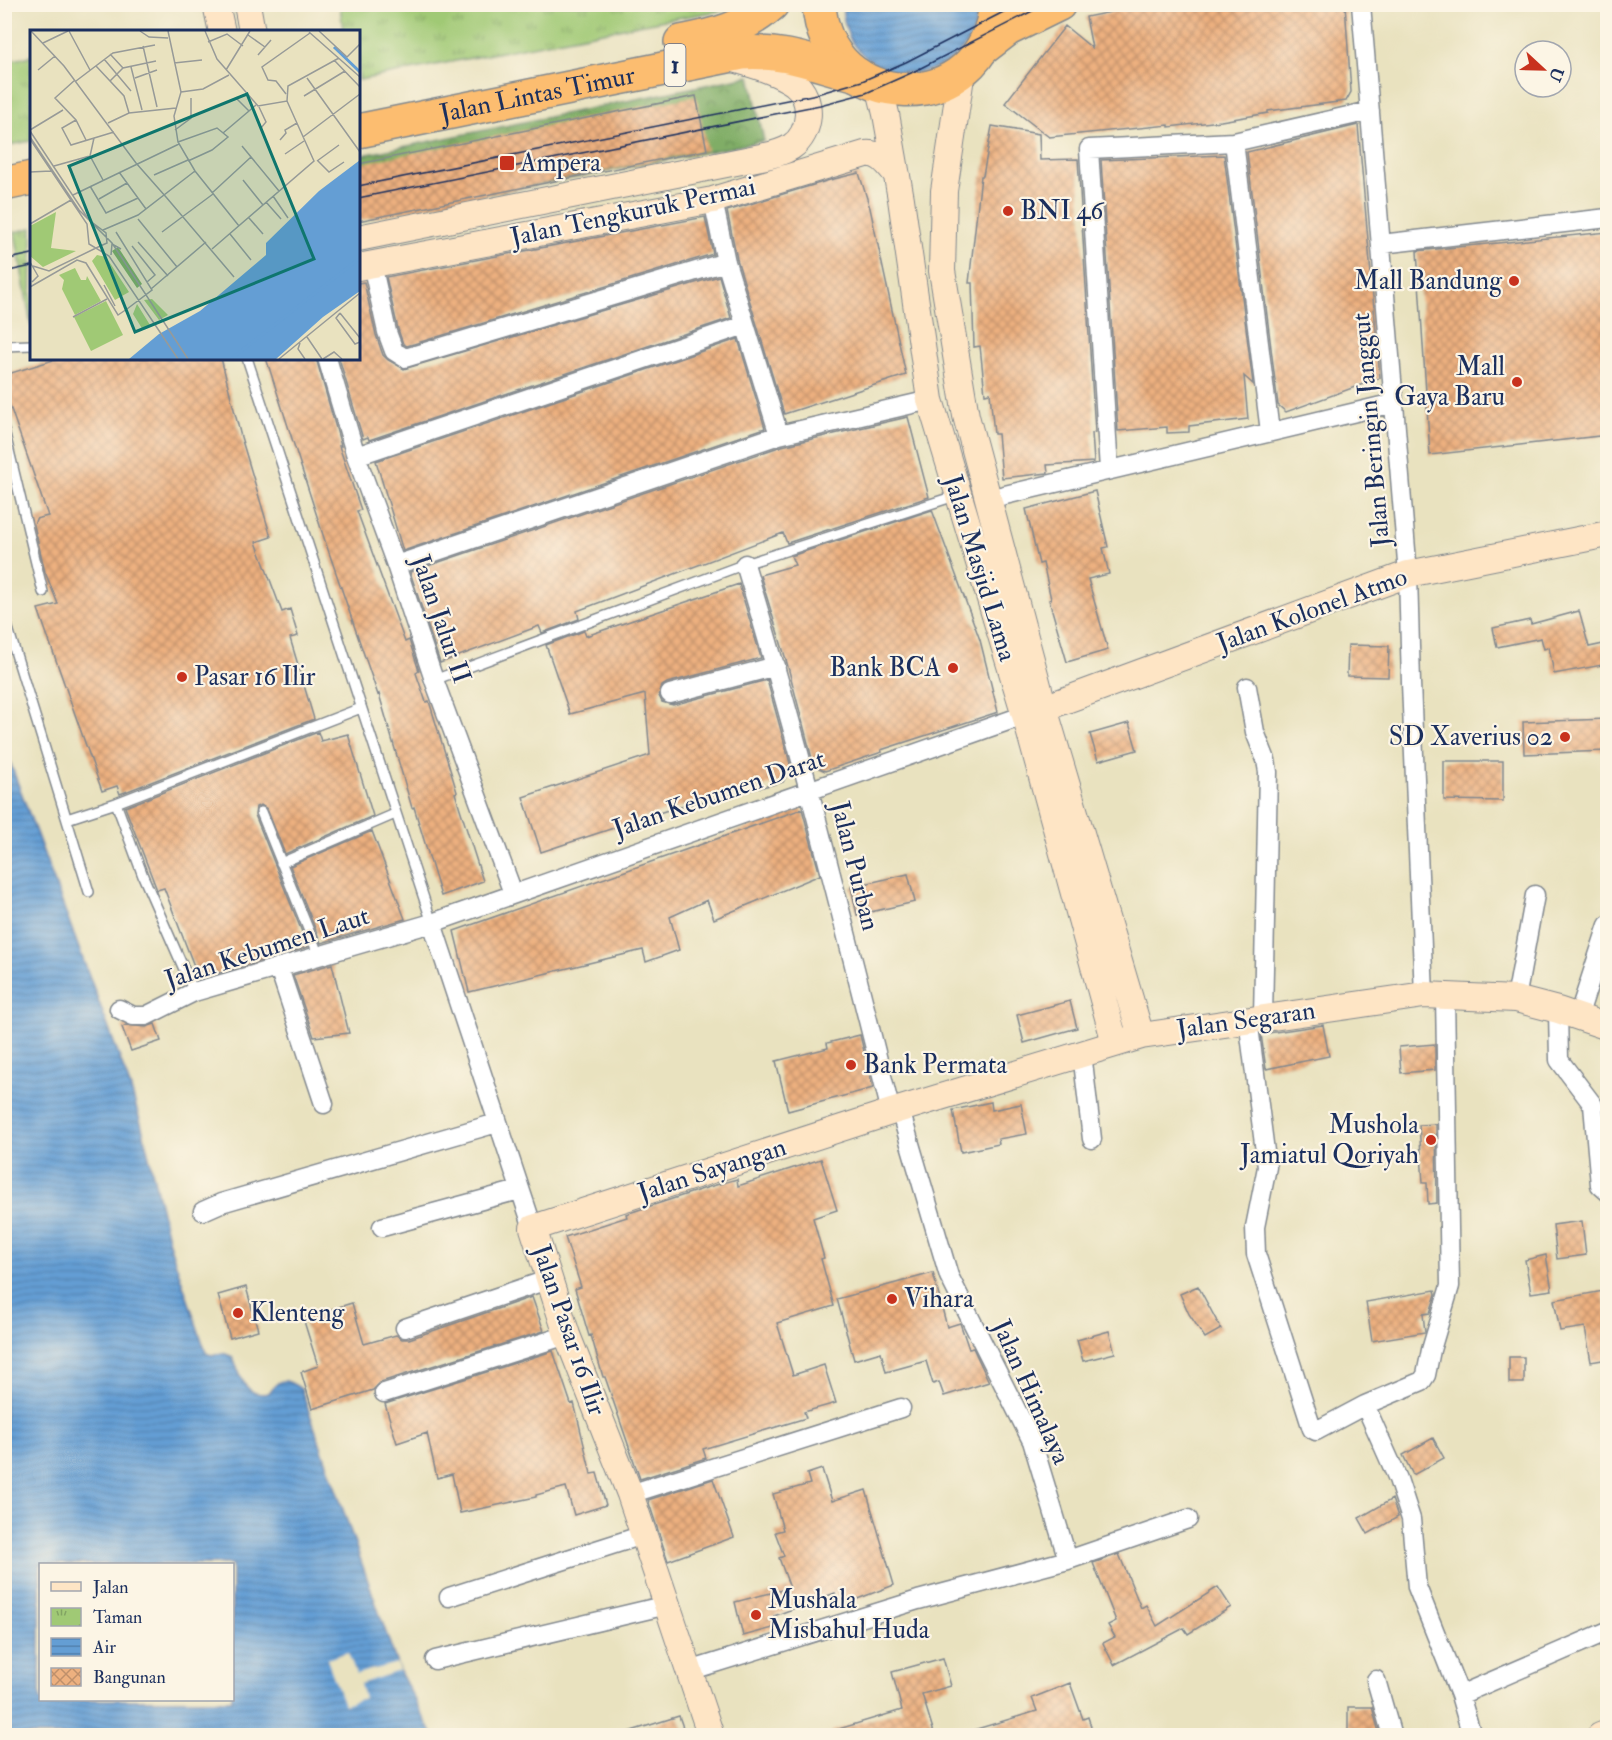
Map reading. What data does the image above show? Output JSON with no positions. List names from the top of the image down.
{
  "streets": {
    "highway": ["1", "Jalan Lintas Timur"],
    "main road": [
      "Jalan Tengkuruk Permai",
      "Jalan Masjid Lama",
      "Jalan Kolonel Atmo",
      "Jalan Segaran",
      "Jalan Sayangan",
      "Jalan Pasar 16 Ilir"
    ],
    "street": [
      "Jalan Beringin Janggut",
      "Jalan Jalur II",
      "Jalan Kebumen Darat",
      "Jalan Purban",
      "Jalan Kebumen Laut",
      "Jalan Himalaya"
    ]
  },
  "crossings": [
    ["1", "Jalan Lintas Timur"],
    ["1", "Jalan Masjid Lama"],
    ["Jalan Lintas Timur", "Jalan Masjid Lama"],
    ["Jalan Tengkuruk Permai", "Jalan Masjid Lama"],
    ["Jalan Beringin Janggut", "Jalan Kolonel Atmo"],
    ["Jalan Beringin Janggut", "Jalan Segaran"],
    ["Jalan Masjid Lama", "Jalan Kolonel Atmo"],
    ["Jalan Masjid Lama", "Jalan Kebumen Darat"],
    ["Jalan Masjid Lama", "Jalan Segaran"],
    ["Jalan Kolonel Atmo", "Jalan Kebumen Darat"],
    ["Jalan Jalur II", "Jalan Kebumen Darat"],
    ["Jalan Kebumen Darat", "Jalan Purban"],
    ["Jalan Kebumen Darat", "Jalan Kebumen Laut"],
    ["Jalan Kebumen Darat", "Jalan Pasar 16 Ilir"],
    ["Jalan Purban", "Jalan Segaran"],
    ["Jalan Purban", "Jalan Sayangan"],
    ["Jalan Purban", "Jalan Himalaya"],
    ["Jalan Kebumen Laut", "Jalan Pasar 16 Ilir"],
    ["Jalan Segaran", "Jalan Sayangan"],
    ["Jalan Segaran", "Jalan Himalaya"],
    ["Jalan Sayangan", "Jalan Pasar 16 Ilir"],
    ["Jalan Sayangan", "Jalan Himalaya"]
  ],
  "places": {
    "transit": ["Ampera"],
    "other": [
      "BNI 46",
      "Mall Bandung",
      "Mall Gaya Baru",
      "Bank BCA",
      "Pasar 16 Ilir",
      "SD Xaverius 02",
      "Bank Permata",
      "Mushola Jamiatul Qoriyah",
      "Vihara",
      "Klenteng",
      "Mushala Misbahul Huda"
    ]
  },
  "legend": [
    "Jalan",
    "Taman",
    "Air",
    "Bangunan"
  ],
  "north": "right"
}
